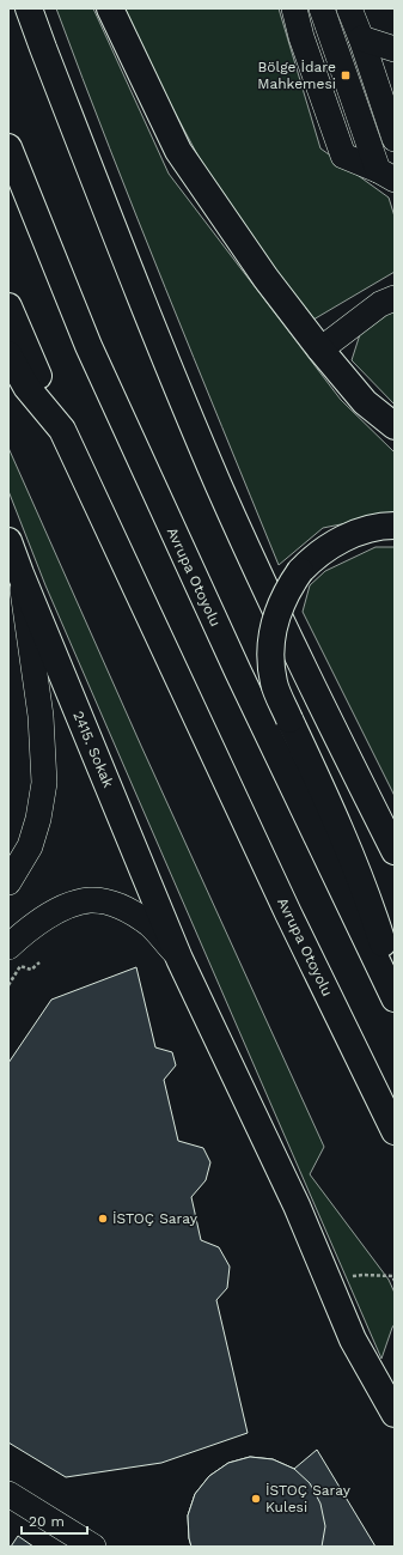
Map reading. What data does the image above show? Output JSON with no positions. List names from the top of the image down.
{
  "streets": {
    "main road": ["Avrupa Otoyolu", "2415. Sokak"]
  },
  "places": {
    "transit": ["Bölge İdare Mahkemesi"],
    "other": ["İSTOÇ Saray", "İSTOÇ Saray Kulesi"]
  },
  "scale_bar": "20 m"
}
